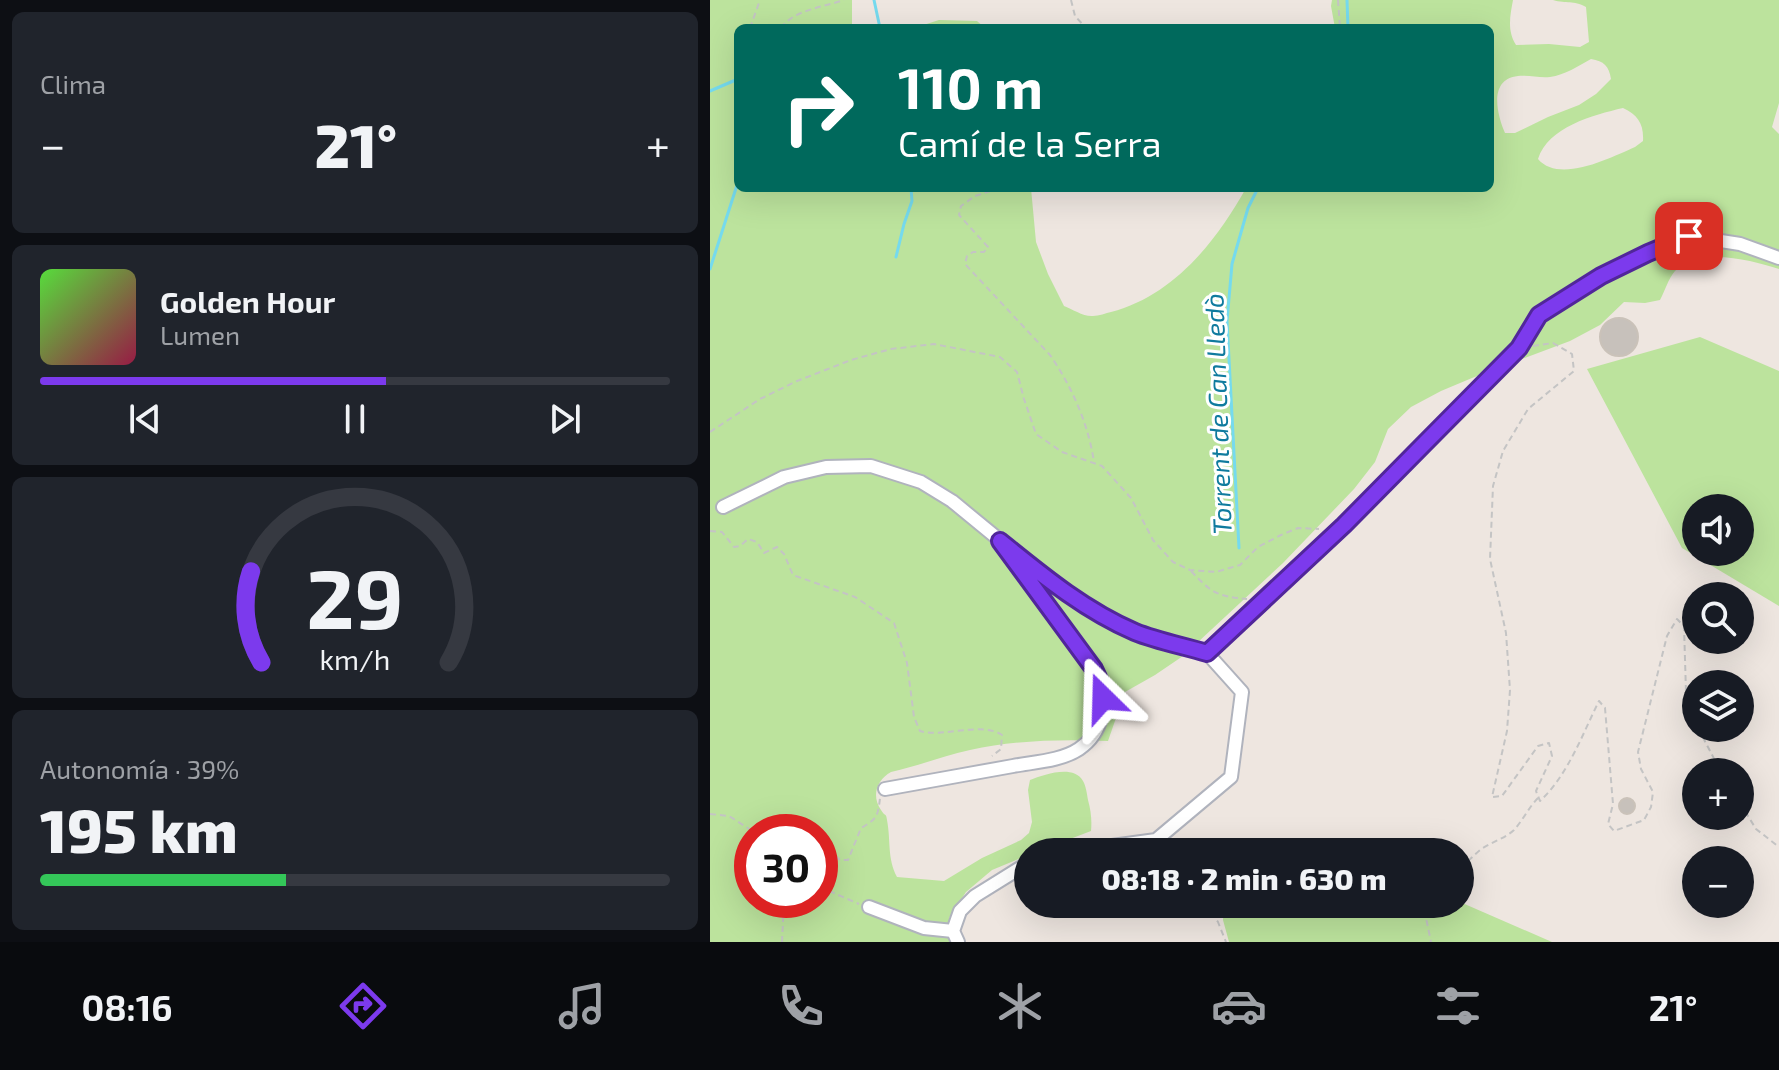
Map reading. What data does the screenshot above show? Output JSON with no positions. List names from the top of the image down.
{
  "water": ["Torrent de Can Lledò"],
  "page": {
    "tile": [
      "Clima",
      ["Autonomía · 39%", "195 km"]
    ],
    "turn": ["110 m", "Camí de la Serra"],
    "heat": ["−", "21°", "+"],
    "song": ["Golden Hour", "Lumen"],
    "map_buttons": ["+", "−"],
    "limit": "30",
    "trip": "08:18 · 2 min · 630 m",
    "tabs": ["08:16", "21°"],
    "gauge": ["29", "km/h"]
  }
}
